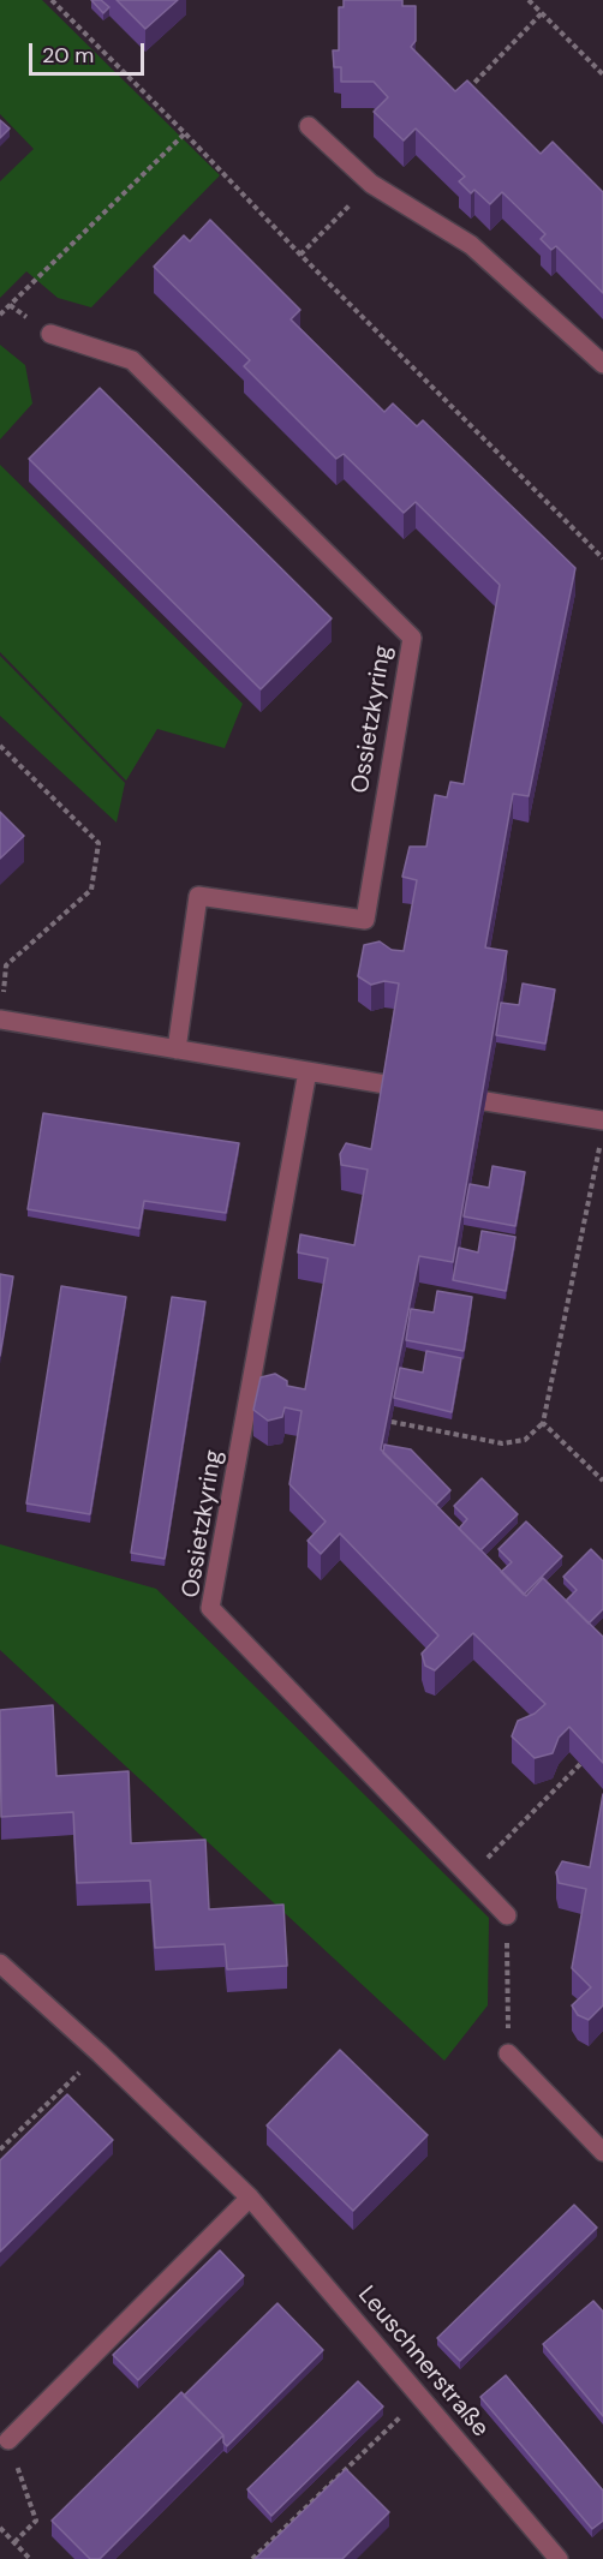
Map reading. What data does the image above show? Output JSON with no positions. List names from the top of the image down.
{
  "streets": {
    "street": ["Ossietzkyring", "Leuschnerstraße"]
  },
  "scale_bar": "20 m"
}
